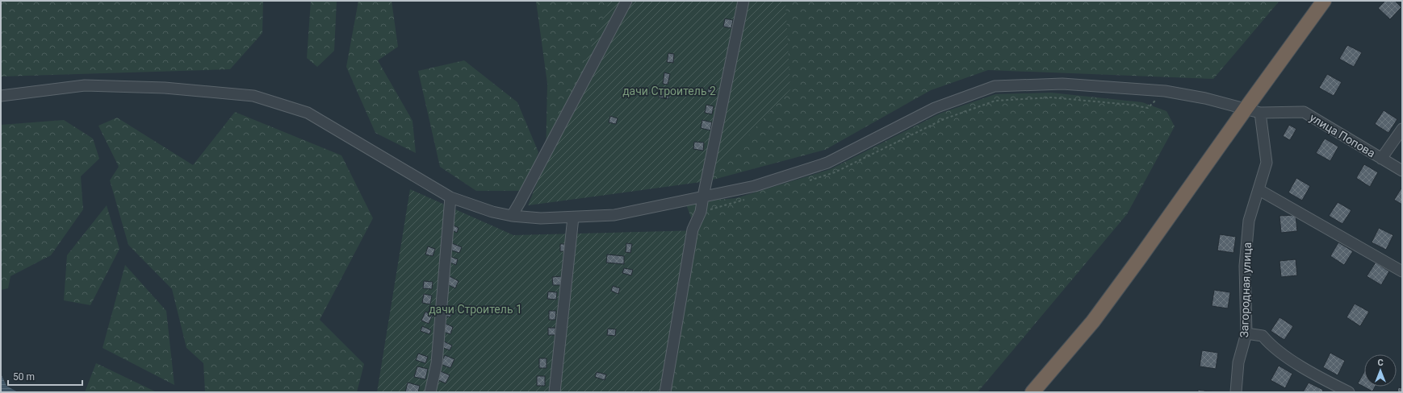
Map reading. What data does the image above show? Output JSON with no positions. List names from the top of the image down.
{
  "streets": {
    "street": ["улица Попова", "Загородная улица"]
  },
  "crossings": [
    ["улица Попова", "Загородная улица"]
  ],
  "parks": ["дачи Строитель 2", "дачи Строитель 1"],
  "scale_bar": "50 m",
  "north": "top"
}
